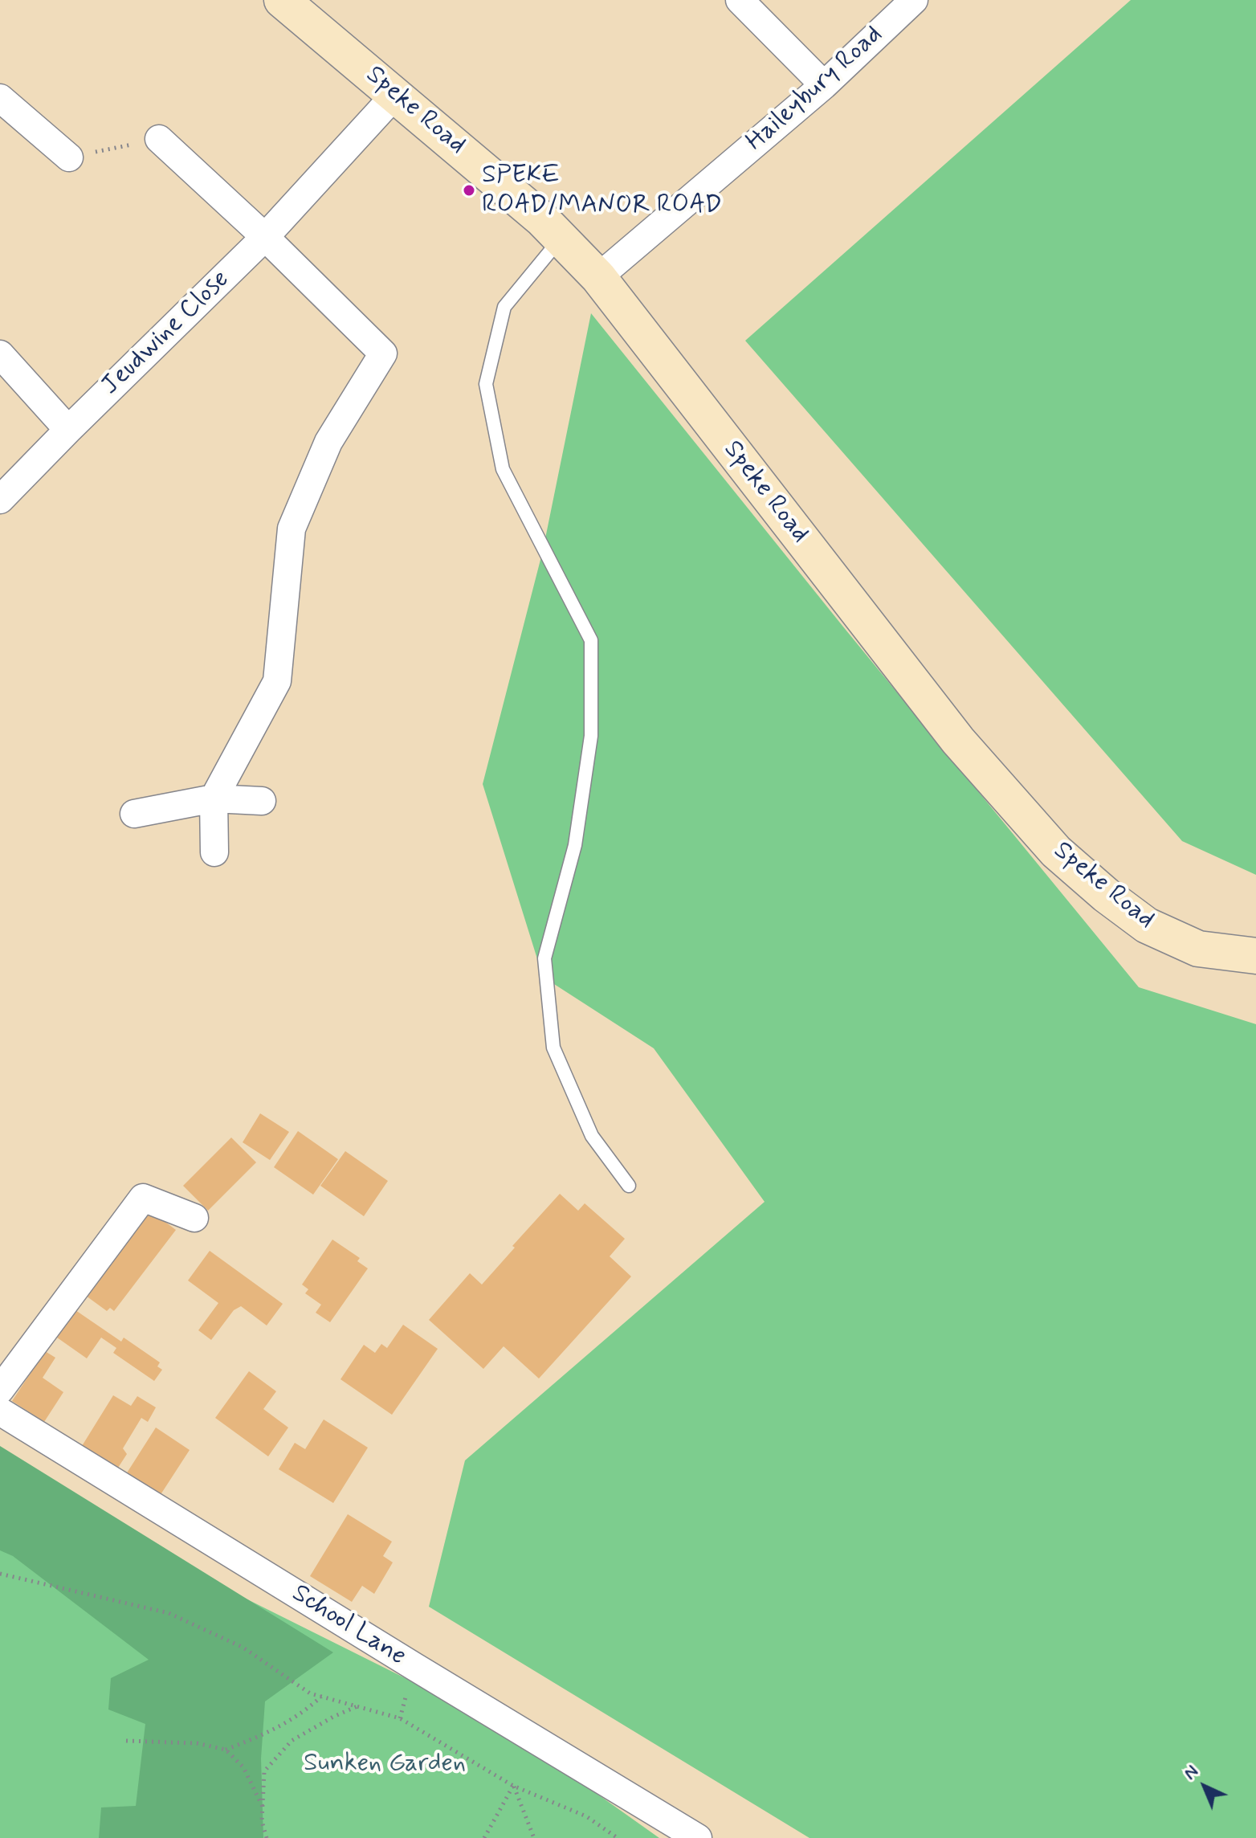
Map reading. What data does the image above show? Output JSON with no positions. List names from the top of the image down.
{
  "streets": {
    "street": [
      "Haileybury Road",
      "Speke Road",
      "Jeudwine Close",
      "School Lane"
    ]
  },
  "crossings": [
    ["Haileybury Road", "Speke Road"],
    ["Speke Road", "Jeudwine Close"]
  ],
  "parks": ["Sunken Garden"],
  "places": ["SPEKE ROAD/MANOR ROAD"],
  "north": "top left"
}
